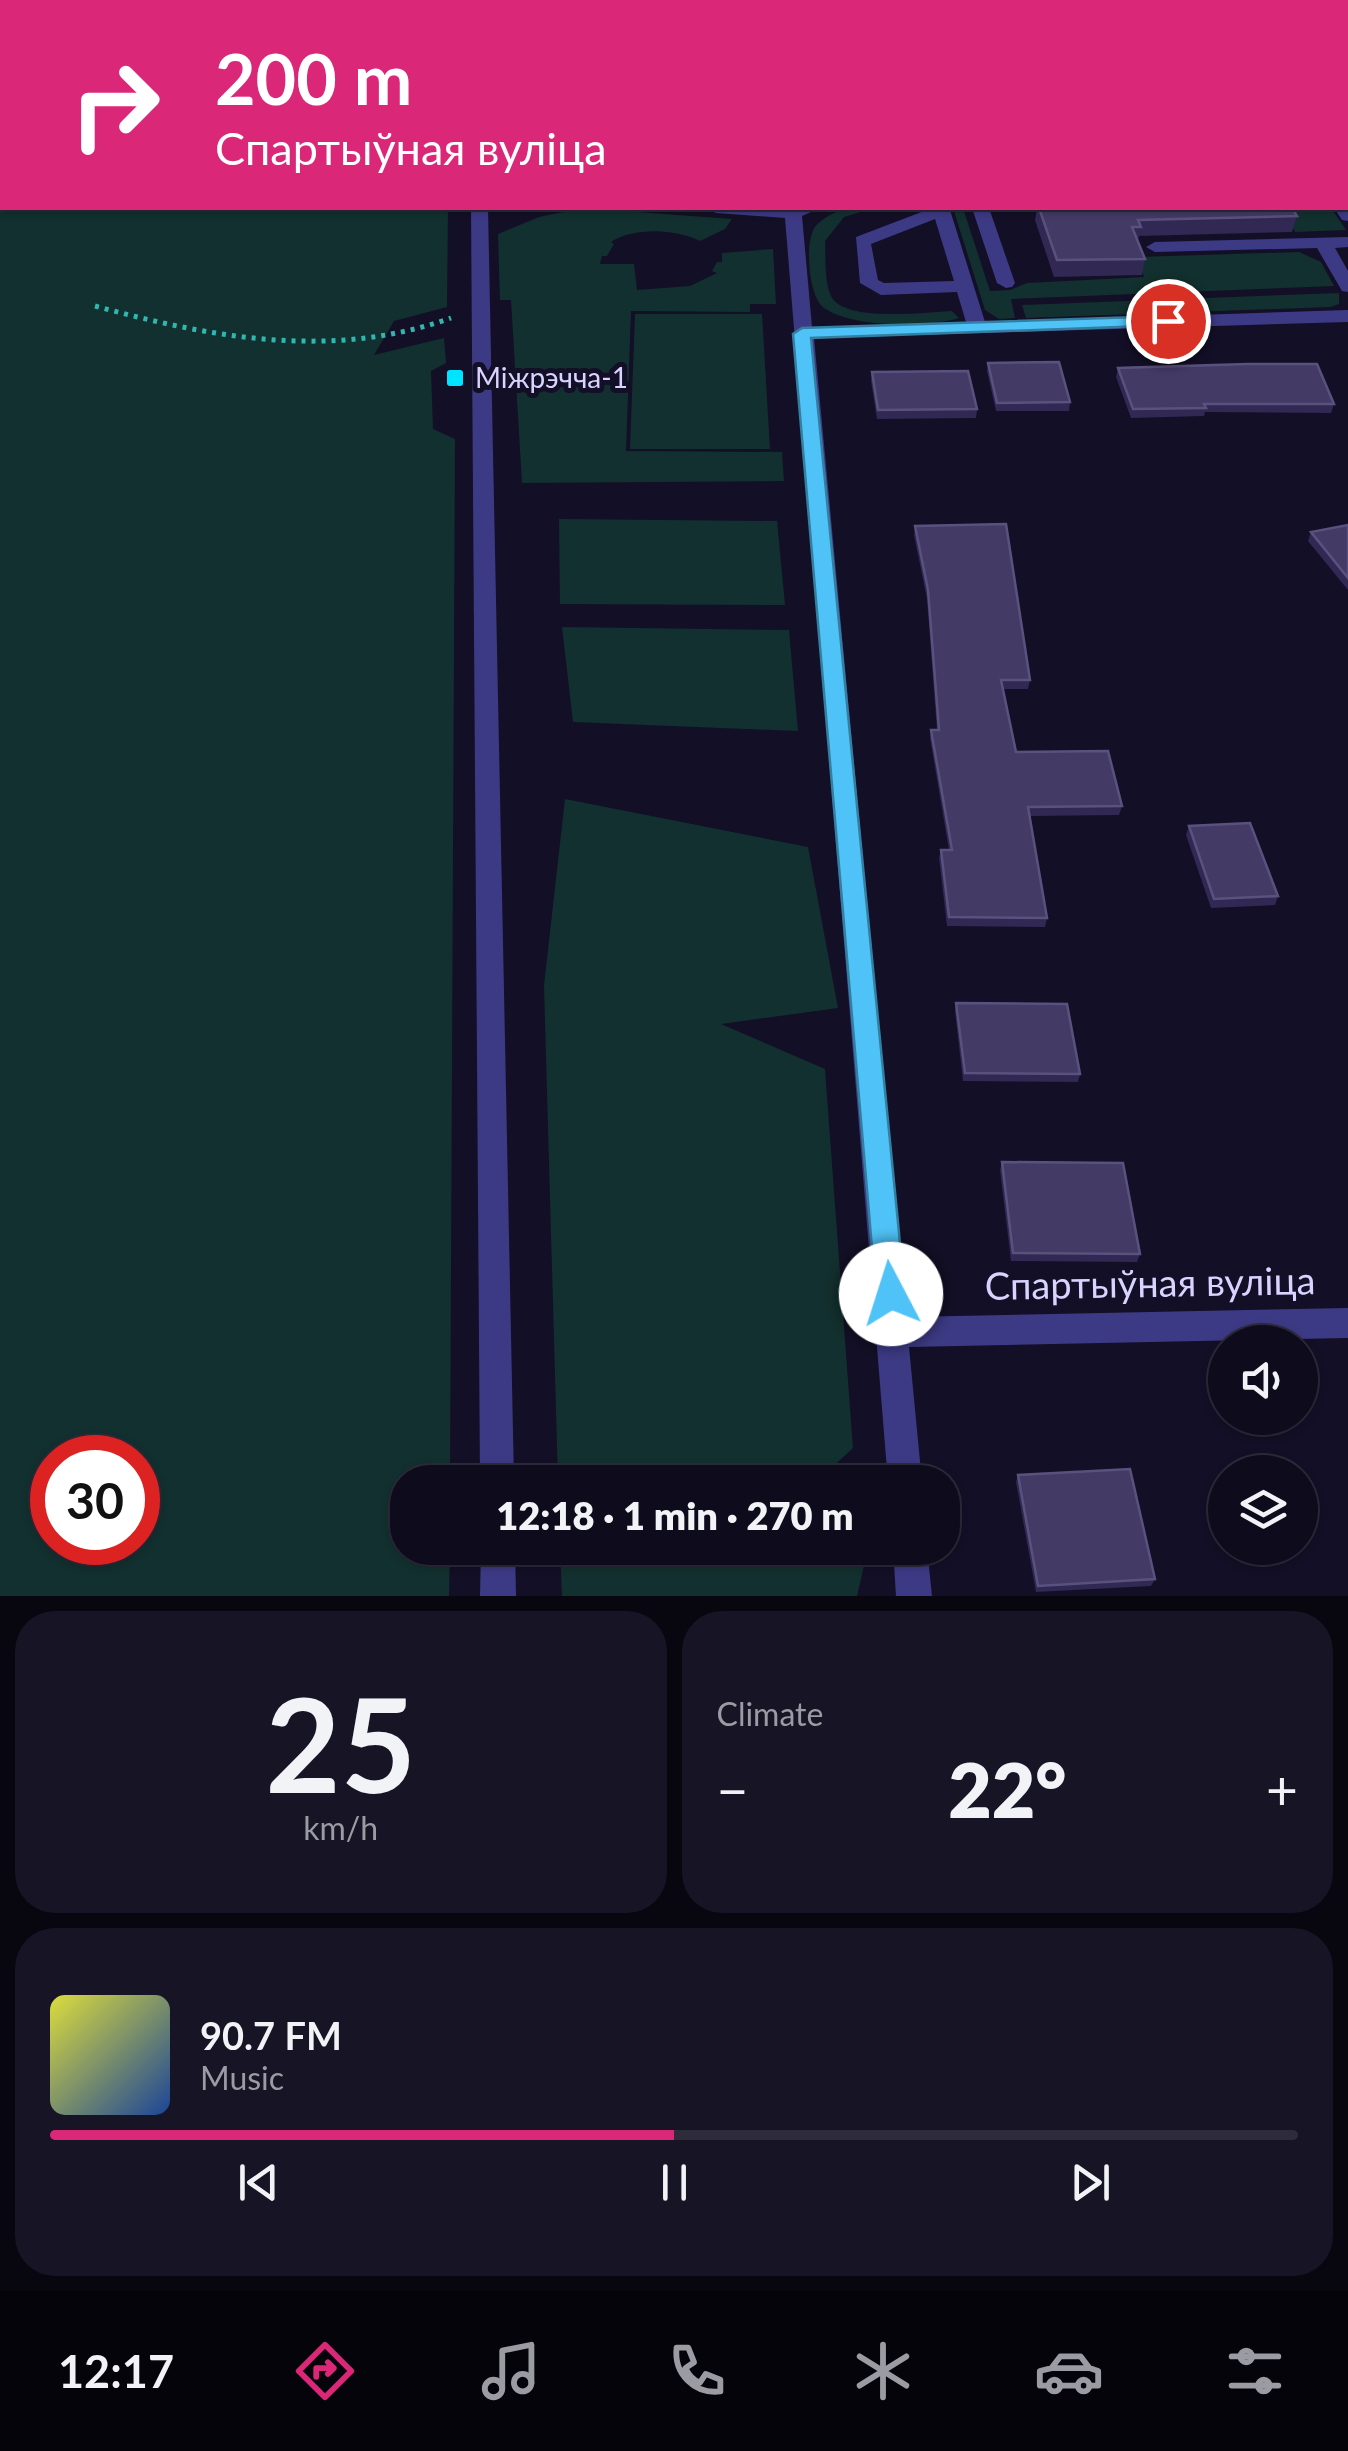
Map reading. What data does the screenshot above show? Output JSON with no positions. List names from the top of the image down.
{
  "streets": {
    "street": ["Спартыўная вуліца"]
  },
  "places": {
    "transit": ["Міжрэчча-1"]
  },
  "page": {
    "turn": ["200 m", "Спартыўная вуліца"],
    "limit": "30",
    "trip": "12:18 · 1 min · 270 m",
    "tile": [
      ["25", "km/h"],
      "Climate"
    ],
    "heat": ["−", "22°", "+"],
    "song": ["90.7 FM", "Music"],
    "tabs": "12:17"
  }
}
